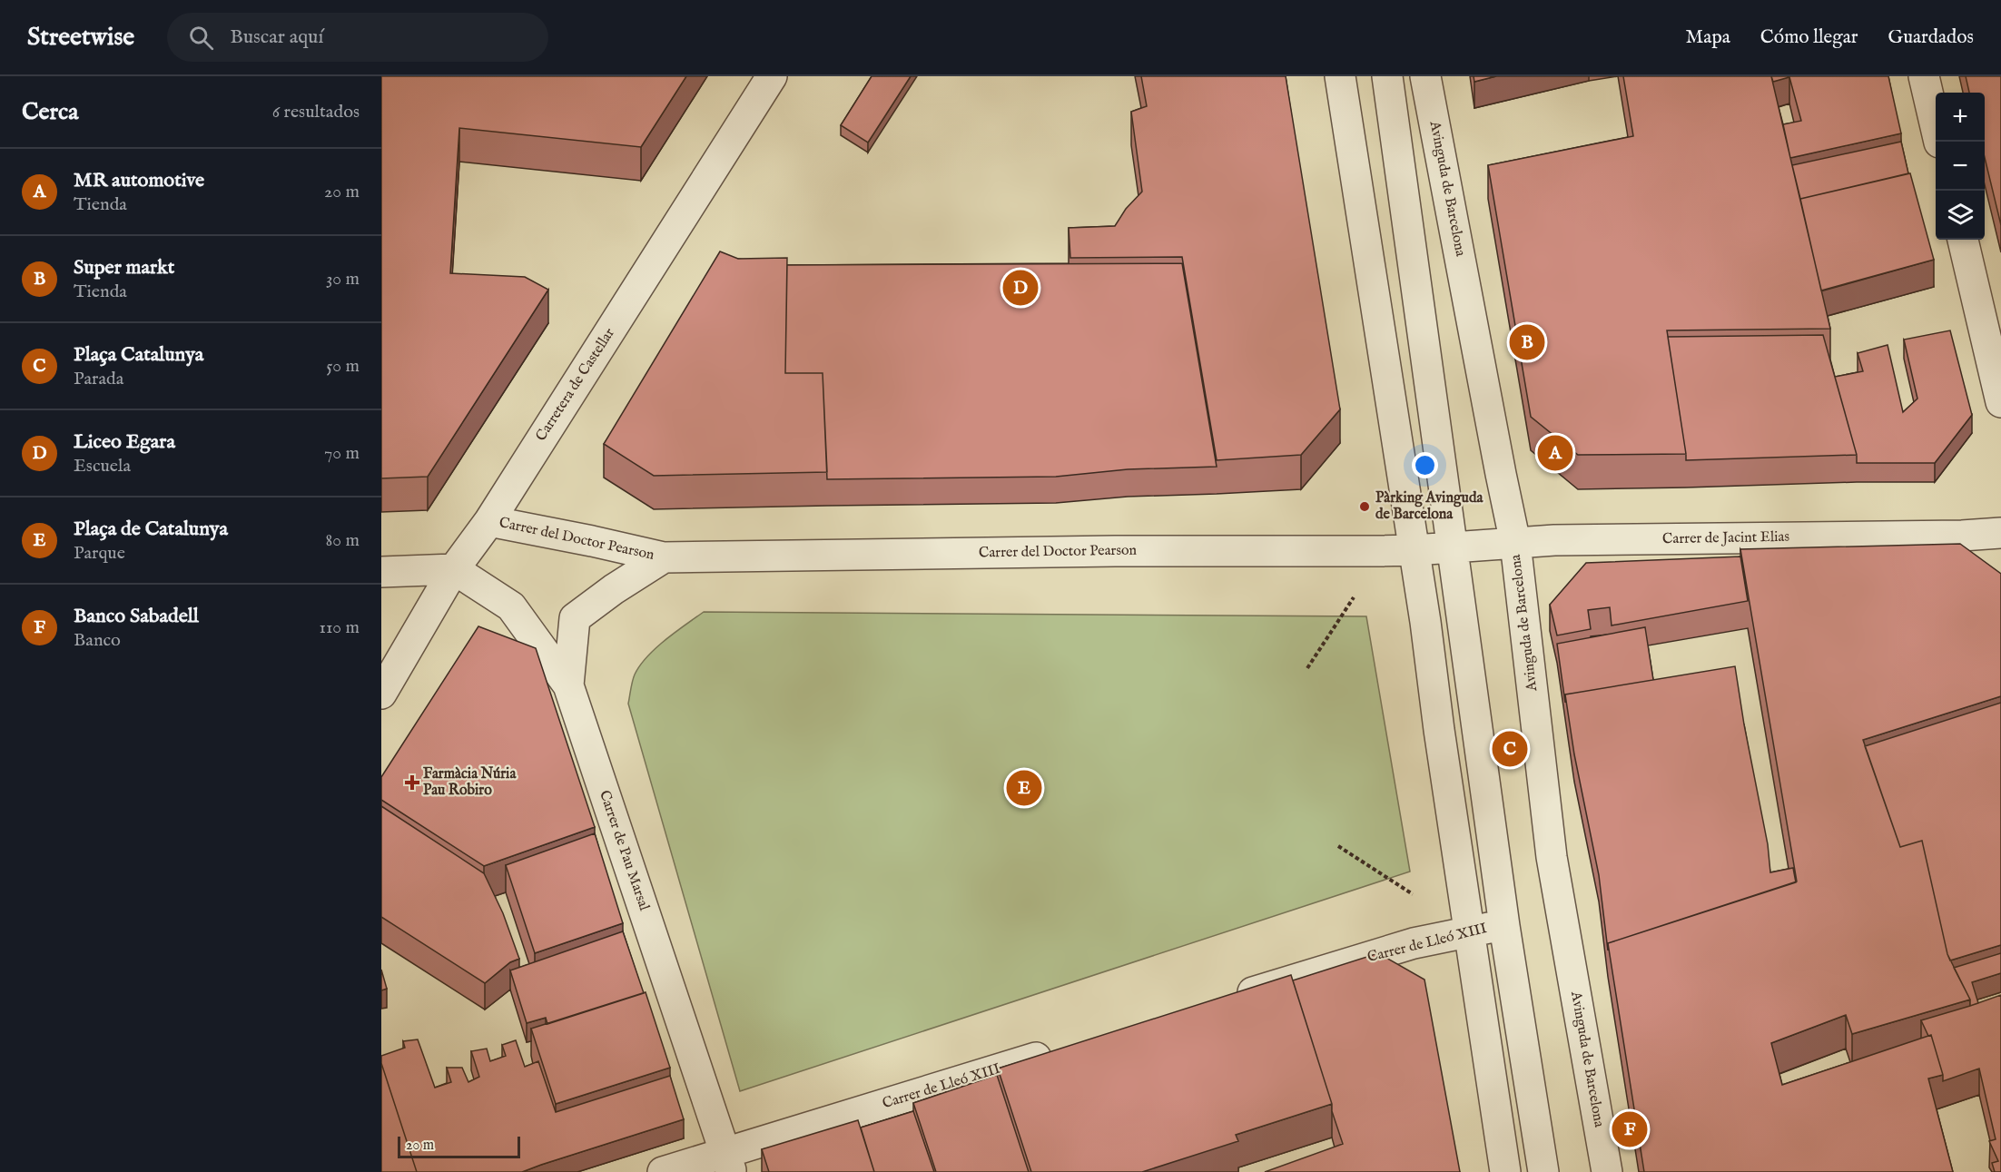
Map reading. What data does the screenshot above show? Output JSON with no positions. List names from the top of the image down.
{
  "streets": {
    "street": [
      "Avinguda de Barcelona",
      "Carretera de Castellar",
      "Carrer de Jacint Elias",
      "Carrer del Doctor Pearson",
      "Carrer de Pau Marsal",
      "Carrer de Lleó XIII"
    ]
  },
  "crossings": [
    ["Avinguda de Barcelona", "Carrer de Jacint Elias"],
    ["Carretera de Castellar", "Carrer del Doctor Pearson"],
    ["Carretera de Castellar", "Carrer de Pau Marsal"],
    ["Carrer de Jacint Elias", "Carrer del Doctor Pearson"],
    ["Carrer del Doctor Pearson", "Carrer de Pau Marsal"],
    ["Carrer de Pau Marsal", "Carrer de Lleó XIII"]
  ],
  "places": {
    "other": ["Pàrking Avinguda de Barcelona"],
    "health": ["Farmàcia Núria Pau Robiro"]
  },
  "scale_bar": "20 m",
  "page": {
    "header": "Streetwise",
    "search": "Buscar aquí",
    "nav": ["Mapa", "Cómo llegar", "Guardados"],
    "heading": ["Cerca", "6 resultados"],
    "map_buttons": ["+", "−"],
    "list": [
      {
        "mark": "A",
        "name": "MR automotive",
        "note": "Tienda",
        "value": "20 m"
      },
      {
        "mark": "B",
        "name": "Super markt",
        "note": "Tienda",
        "value": "30 m"
      },
      {
        "mark": "C",
        "name": "Plaça Catalunya",
        "note": "Parada",
        "value": "50 m"
      },
      {
        "mark": "D",
        "name": "Liceo Egara",
        "note": "Escuela",
        "value": "70 m"
      },
      {
        "mark": "E",
        "name": "Plaça de Catalunya",
        "note": "Parque",
        "value": "80 m"
      },
      {
        "mark": "F",
        "name": "Banco Sabadell",
        "note": "Banco",
        "value": "110 m"
      }
    ],
    "pins": [
      "D",
      "B",
      "A",
      "C",
      "E",
      "F"
    ],
    "scale": "20 m"
  }
}
